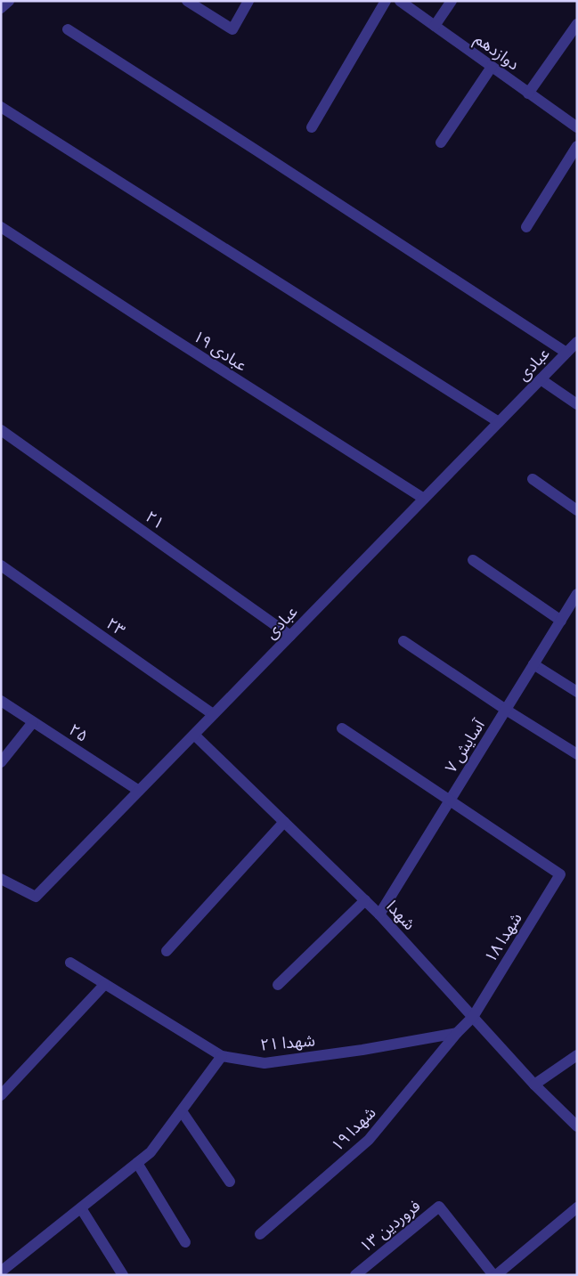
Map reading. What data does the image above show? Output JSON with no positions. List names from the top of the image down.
{
  "streets": {
    "street": [
      "دوازدهم",
      "عبادی ۱۹",
      "عبادی",
      "۲۱",
      "۲۳",
      "۲۵",
      "آسایش ۷",
      "شهدا",
      "شهدا ۱۸",
      "شهدا ۲۱",
      "شهدا ۱۹",
      "فروردین ۱۳"
    ]
  },
  "crossings": [
    ["عبادی ۱۹", "عبادی"],
    ["عبادی", "۲۱"],
    ["عبادی", "۲۳"],
    ["عبادی", "۲۵"],
    ["عبادی", "شهدا"],
    ["آسایش ۷", "شهدا"],
    ["آسایش ۷", "شهدا ۱۸"],
    ["شهدا", "شهدا ۱۸"],
    ["شهدا ۲۱", "شهدا ۱۹"]
  ]
}
